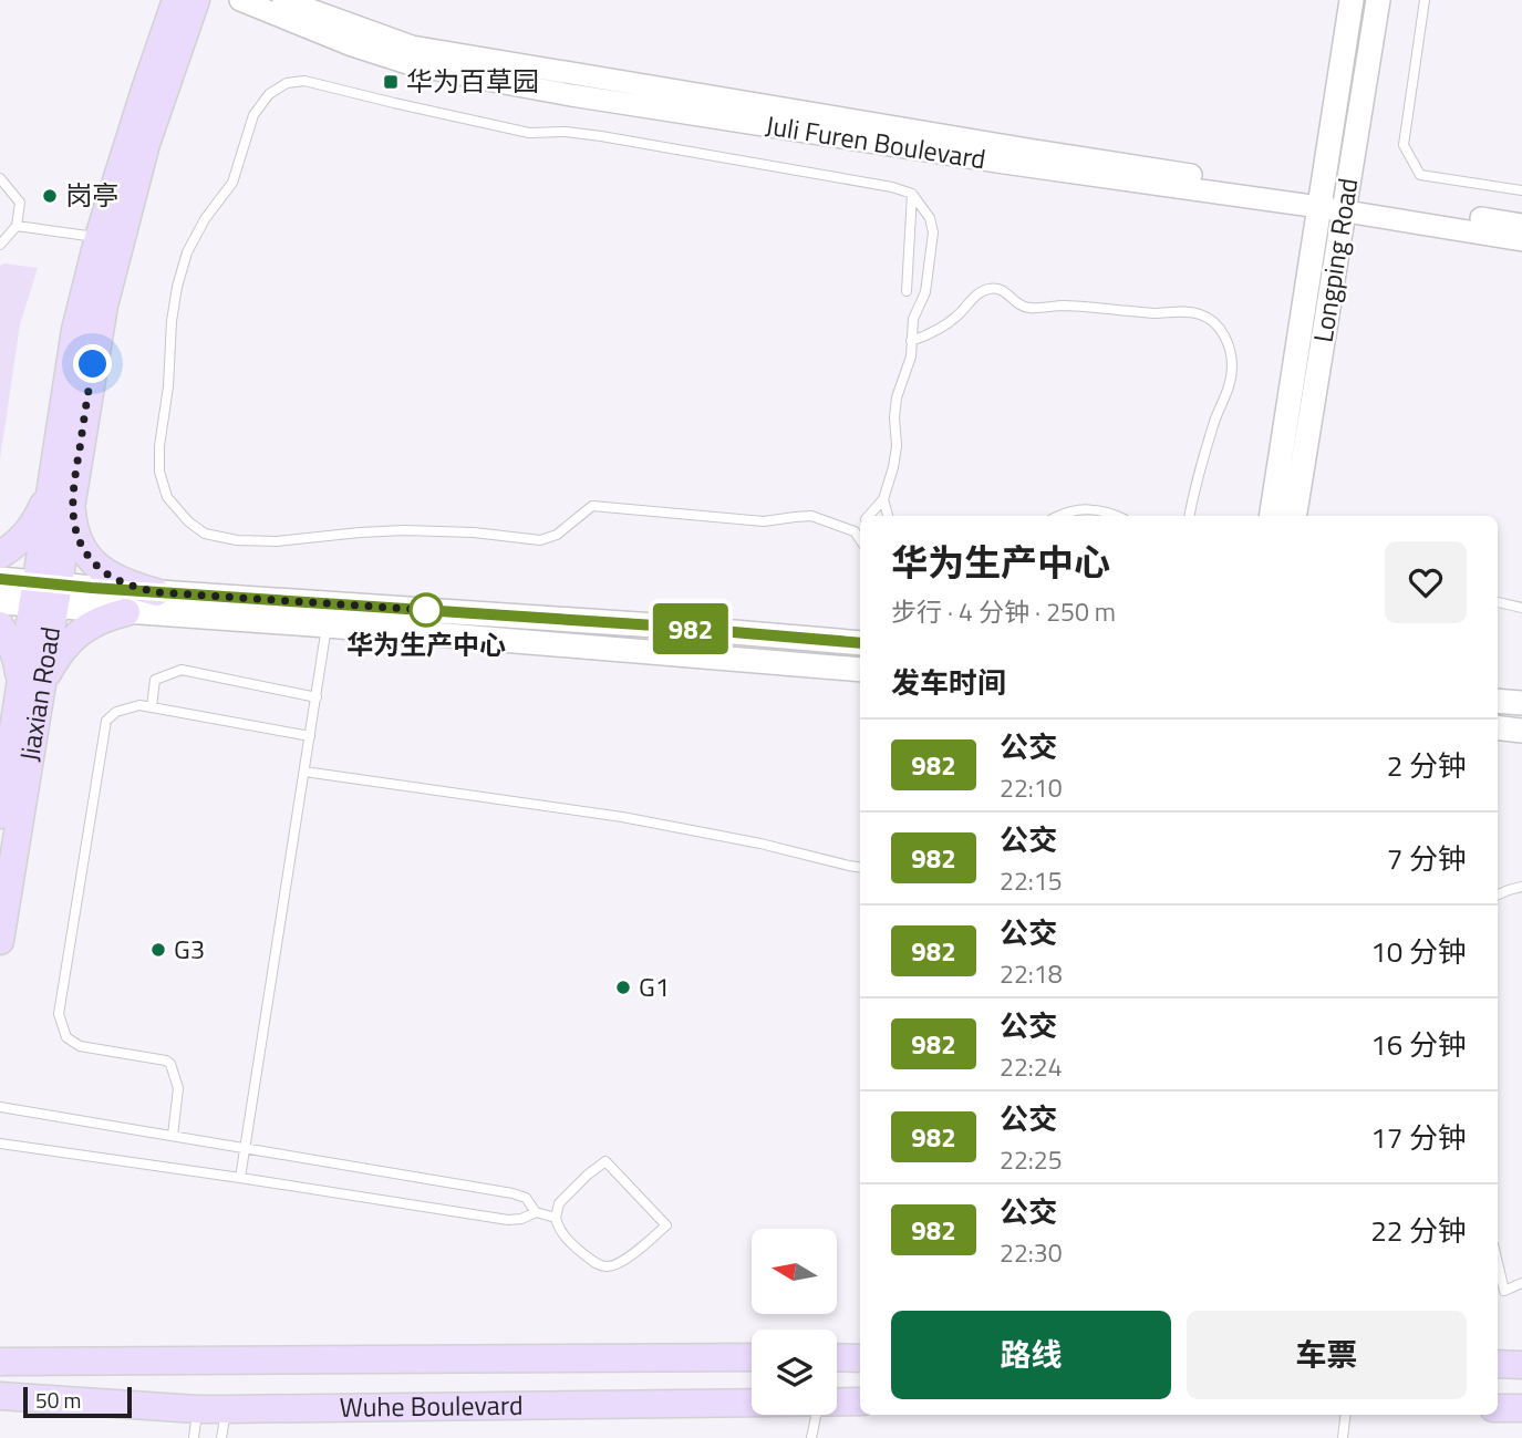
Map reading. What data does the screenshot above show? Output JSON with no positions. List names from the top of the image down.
{
  "streets": {
    "main road": ["Longping Road", "Jiaxian Road", "Wuhe Boulevard"],
    "street": ["Juli Furen Boulevard"]
  },
  "crossings": [
    ["Juli Furen Boulevard", "Longping Road"]
  ],
  "places": {
    "transit": ["华为百草园"],
    "other": [
      "岗亭",
      "华为生产中心",
      "G3",
      "G1"
    ]
  },
  "lines": ["bus line 982"],
  "scale_bar": "50 m",
  "north": "left",
  "page": {
    "on_map": "982",
    "heading": [
      ["华为生产中心", "步行 · 4 分钟 · 250 m"],
      "发车时间"
    ],
    "list": [
      {
        "mark": "982",
        "name": "公交",
        "note": "22:10",
        "value": "2 分钟"
      },
      {
        "mark": "982",
        "name": "公交",
        "note": "22:15",
        "value": "7 分钟"
      },
      {
        "mark": "982",
        "name": "公交",
        "note": "22:18",
        "value": "10 分钟"
      },
      {
        "mark": "982",
        "name": "公交",
        "note": "22:24",
        "value": "16 分钟"
      },
      {
        "mark": "982",
        "name": "公交",
        "note": "22:25",
        "value": "17 分钟"
      },
      {
        "mark": "982",
        "name": "公交",
        "note": "22:30",
        "value": "22 分钟"
      }
    ],
    "buttons": ["路线", "车票"],
    "scale": "50 m"
  }
}
